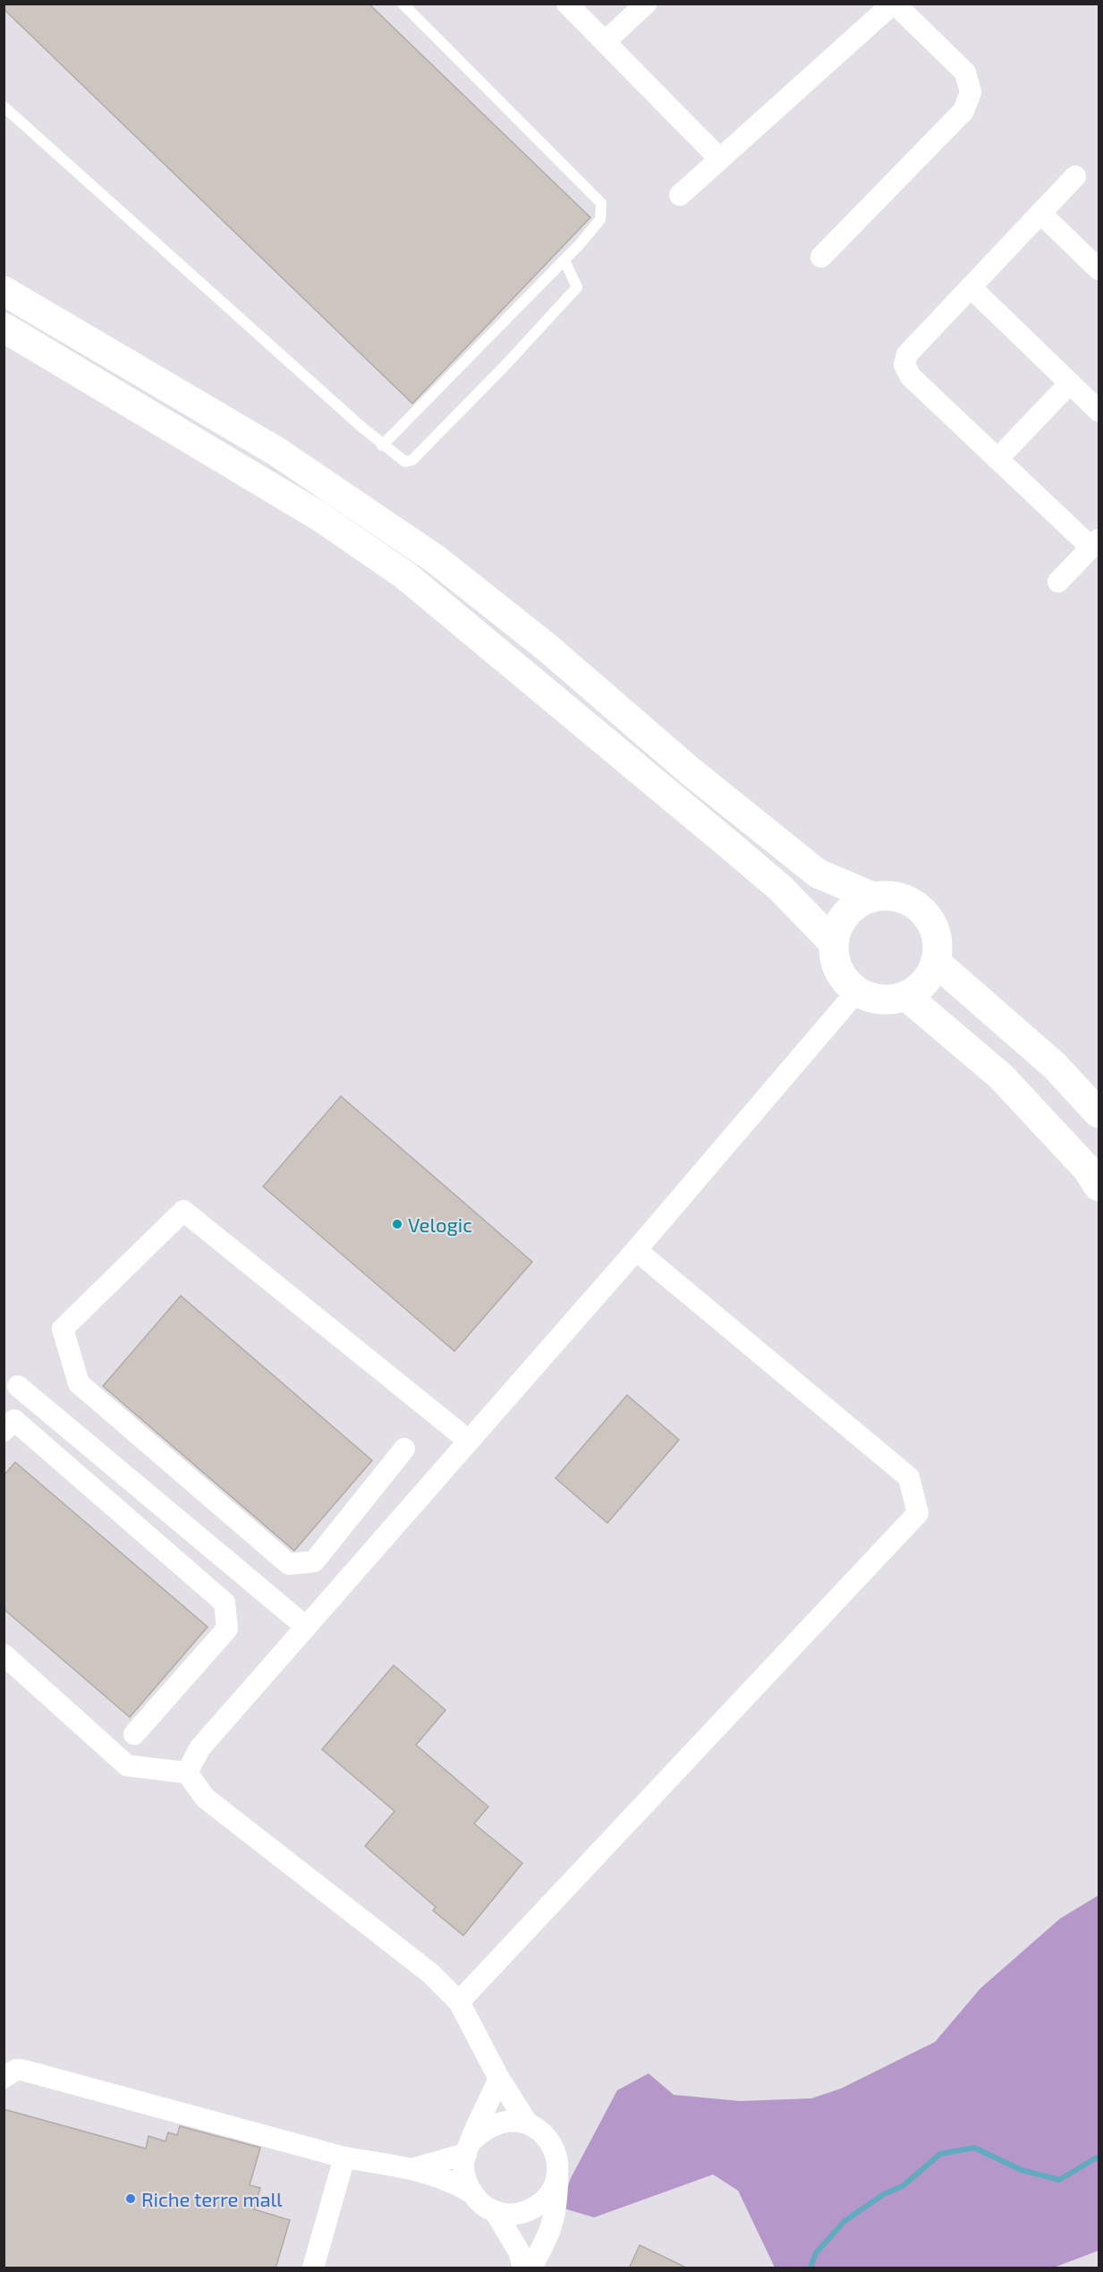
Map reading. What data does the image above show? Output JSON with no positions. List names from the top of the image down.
{
  "places": ["Velogic", "Riche terre mall"]
}
